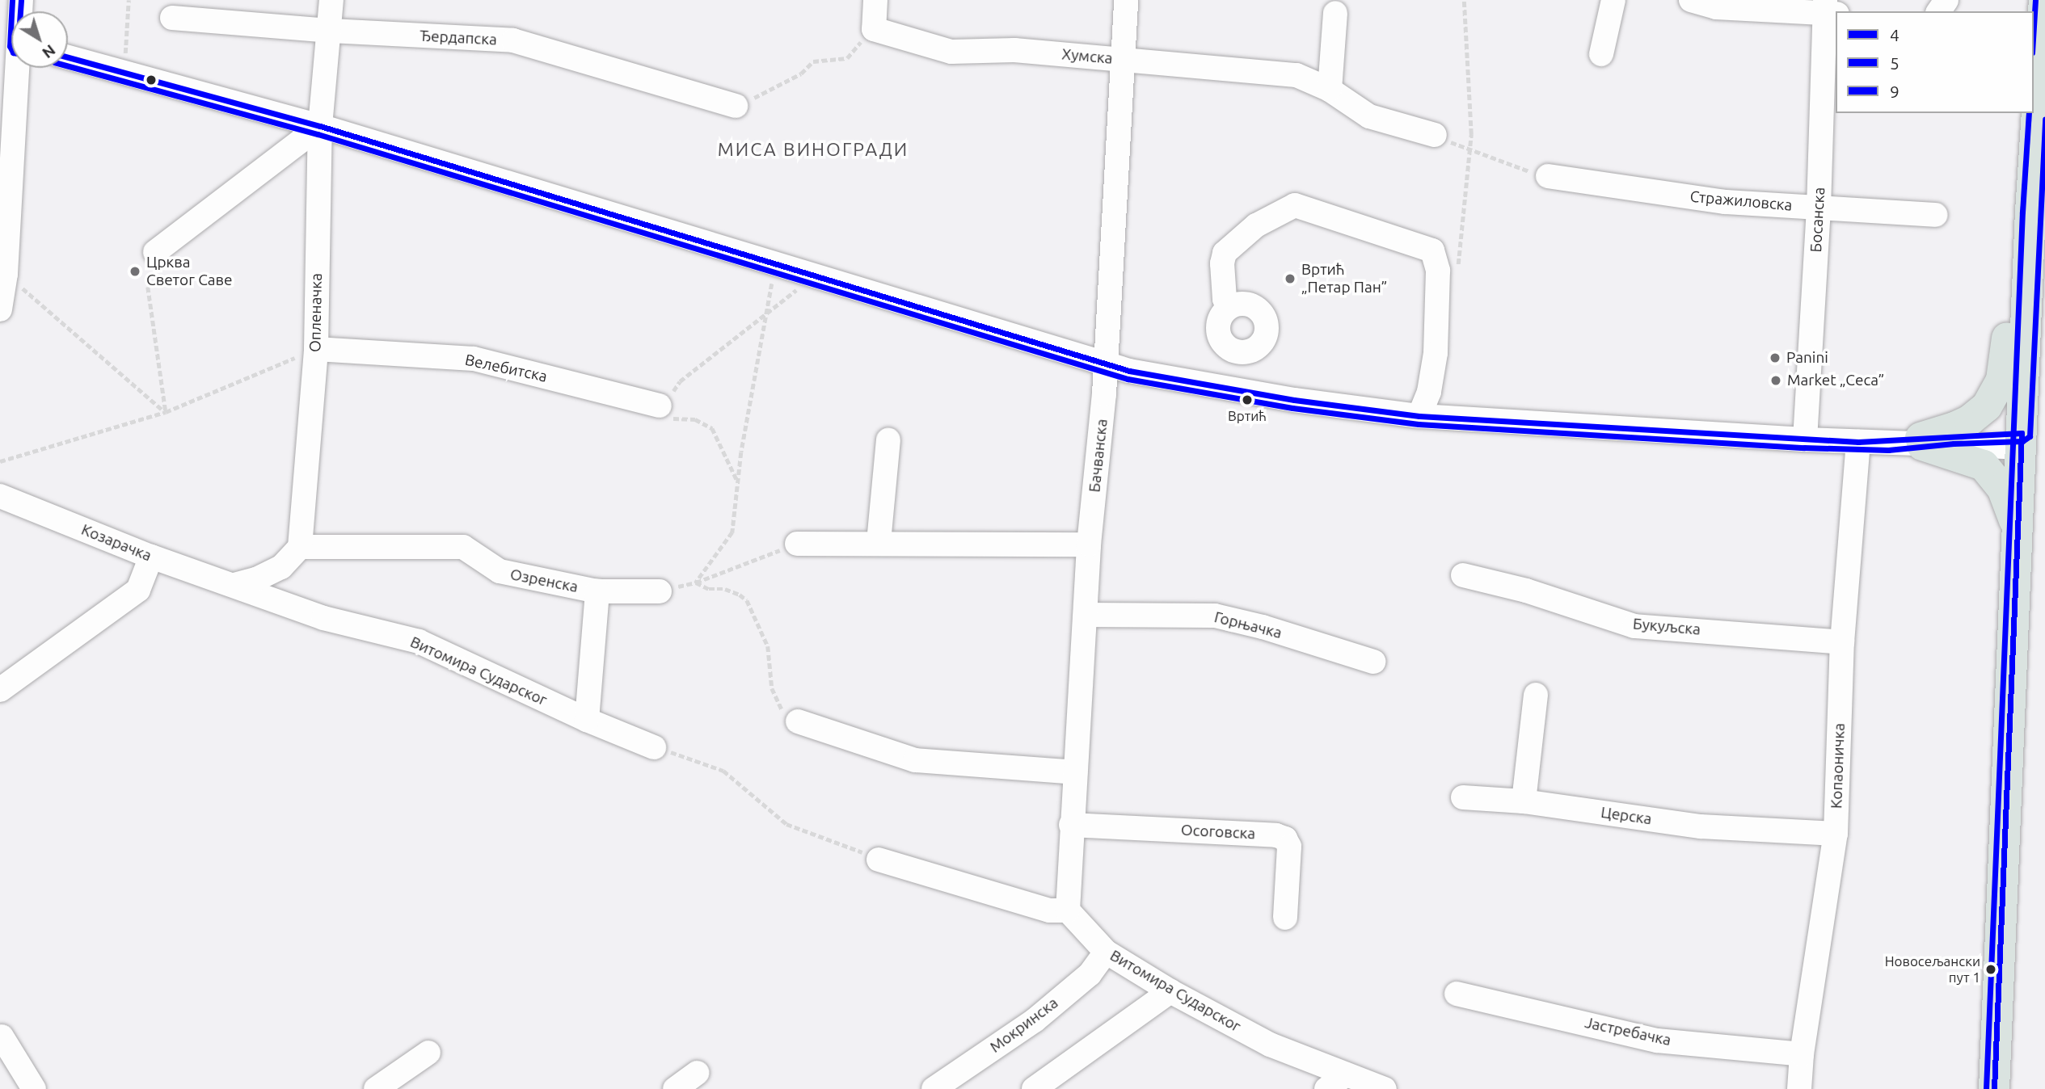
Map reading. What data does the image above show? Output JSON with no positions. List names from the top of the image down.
{
  "streets": {
    "street": [
      "Ђердапска",
      "Хумска",
      "Стражиловска",
      "Босанска",
      "Опленачка",
      "Велебитска",
      "Бачванска",
      "Козарачка",
      "Озренска",
      "Горњачка",
      "Букуљска",
      "Витомира Сударског",
      "Копаоничка",
      "Церска",
      "Осоговска",
      "Мокринска",
      "Јастребачка"
    ]
  },
  "crossings": [
    ["Ђердапска", "Опленачка"],
    ["Хумска", "Бачванска"],
    ["Стражиловска", "Босанска"],
    ["Опленачка", "Велебитска"],
    ["Опленачка", "Озренска"],
    ["Бачванска", "Горњачка"],
    ["Бачванска", "Витомира Сударског"],
    ["Бачванска", "Осоговска"],
    ["Козарачка", "Витомира Сударског"],
    ["Букуљска", "Копаоничка"],
    ["Витомира Сударског", "Мокринска"],
    ["Копаоничка", "Церска"],
    ["Копаоничка", "Јастребачка"]
  ],
  "districts": ["МИСА ВИНОГРАДИ"],
  "places": [
    "Црква Светог Саве",
    "Вртић „Петар Пан”",
    "Panini",
    "Market „Ceca”",
    "Вртић",
    "Новосељански пут 1"
  ],
  "lines": ["transit line 4", "transit line 5", "transit line 9"],
  "legend": ["4", "5", "9"],
  "north": "bottom right"
}
